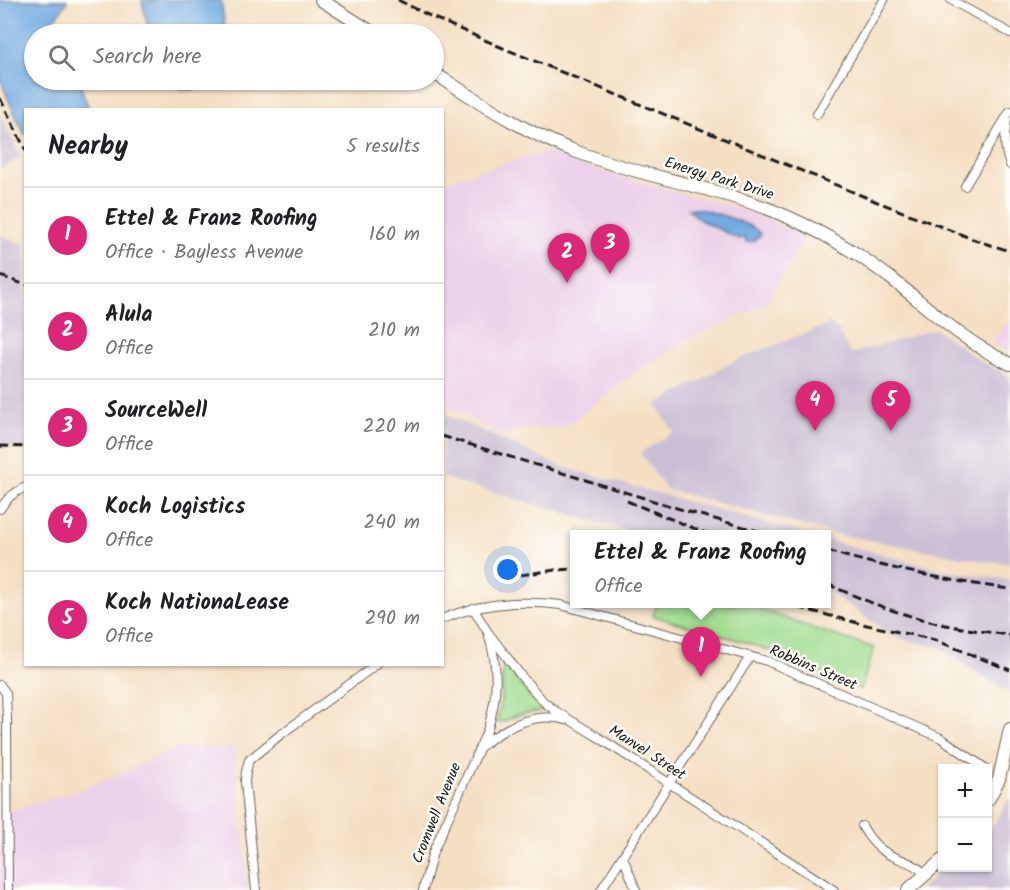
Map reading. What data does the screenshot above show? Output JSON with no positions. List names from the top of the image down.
{
  "streets": {
    "street": [
      "Energy Park Drive",
      "Robbins Street",
      "Manvel Street",
      "Cromwell Avenue"
    ]
  },
  "crossings": [
    ["Robbins Street", "Manvel Street"],
    ["Manvel Street", "Cromwell Avenue"]
  ],
  "page": {
    "search": "Search here",
    "heading": ["Nearby", "5 results"],
    "list": [
      {
        "mark": "1",
        "name": "Ettel & Franz Roofing",
        "note": "Office · Bayless Avenue",
        "value": "160 m"
      },
      {
        "mark": "2",
        "name": "Alula",
        "note": "Office",
        "value": "210 m"
      },
      {
        "mark": "3",
        "name": "SourceWell",
        "note": "Office",
        "value": "220 m"
      },
      {
        "mark": "4",
        "name": "Koch Logistics",
        "note": "Office",
        "value": "240 m"
      },
      {
        "mark": "5",
        "name": "Koch NationaLease",
        "note": "Office",
        "value": "290 m"
      }
    ],
    "pins": [
      "3",
      "2",
      "4",
      "5",
      "1"
    ],
    "popup": ["Ettel & Franz Roofing", "Office"],
    "map_buttons": ["+", "−"]
  }
}
